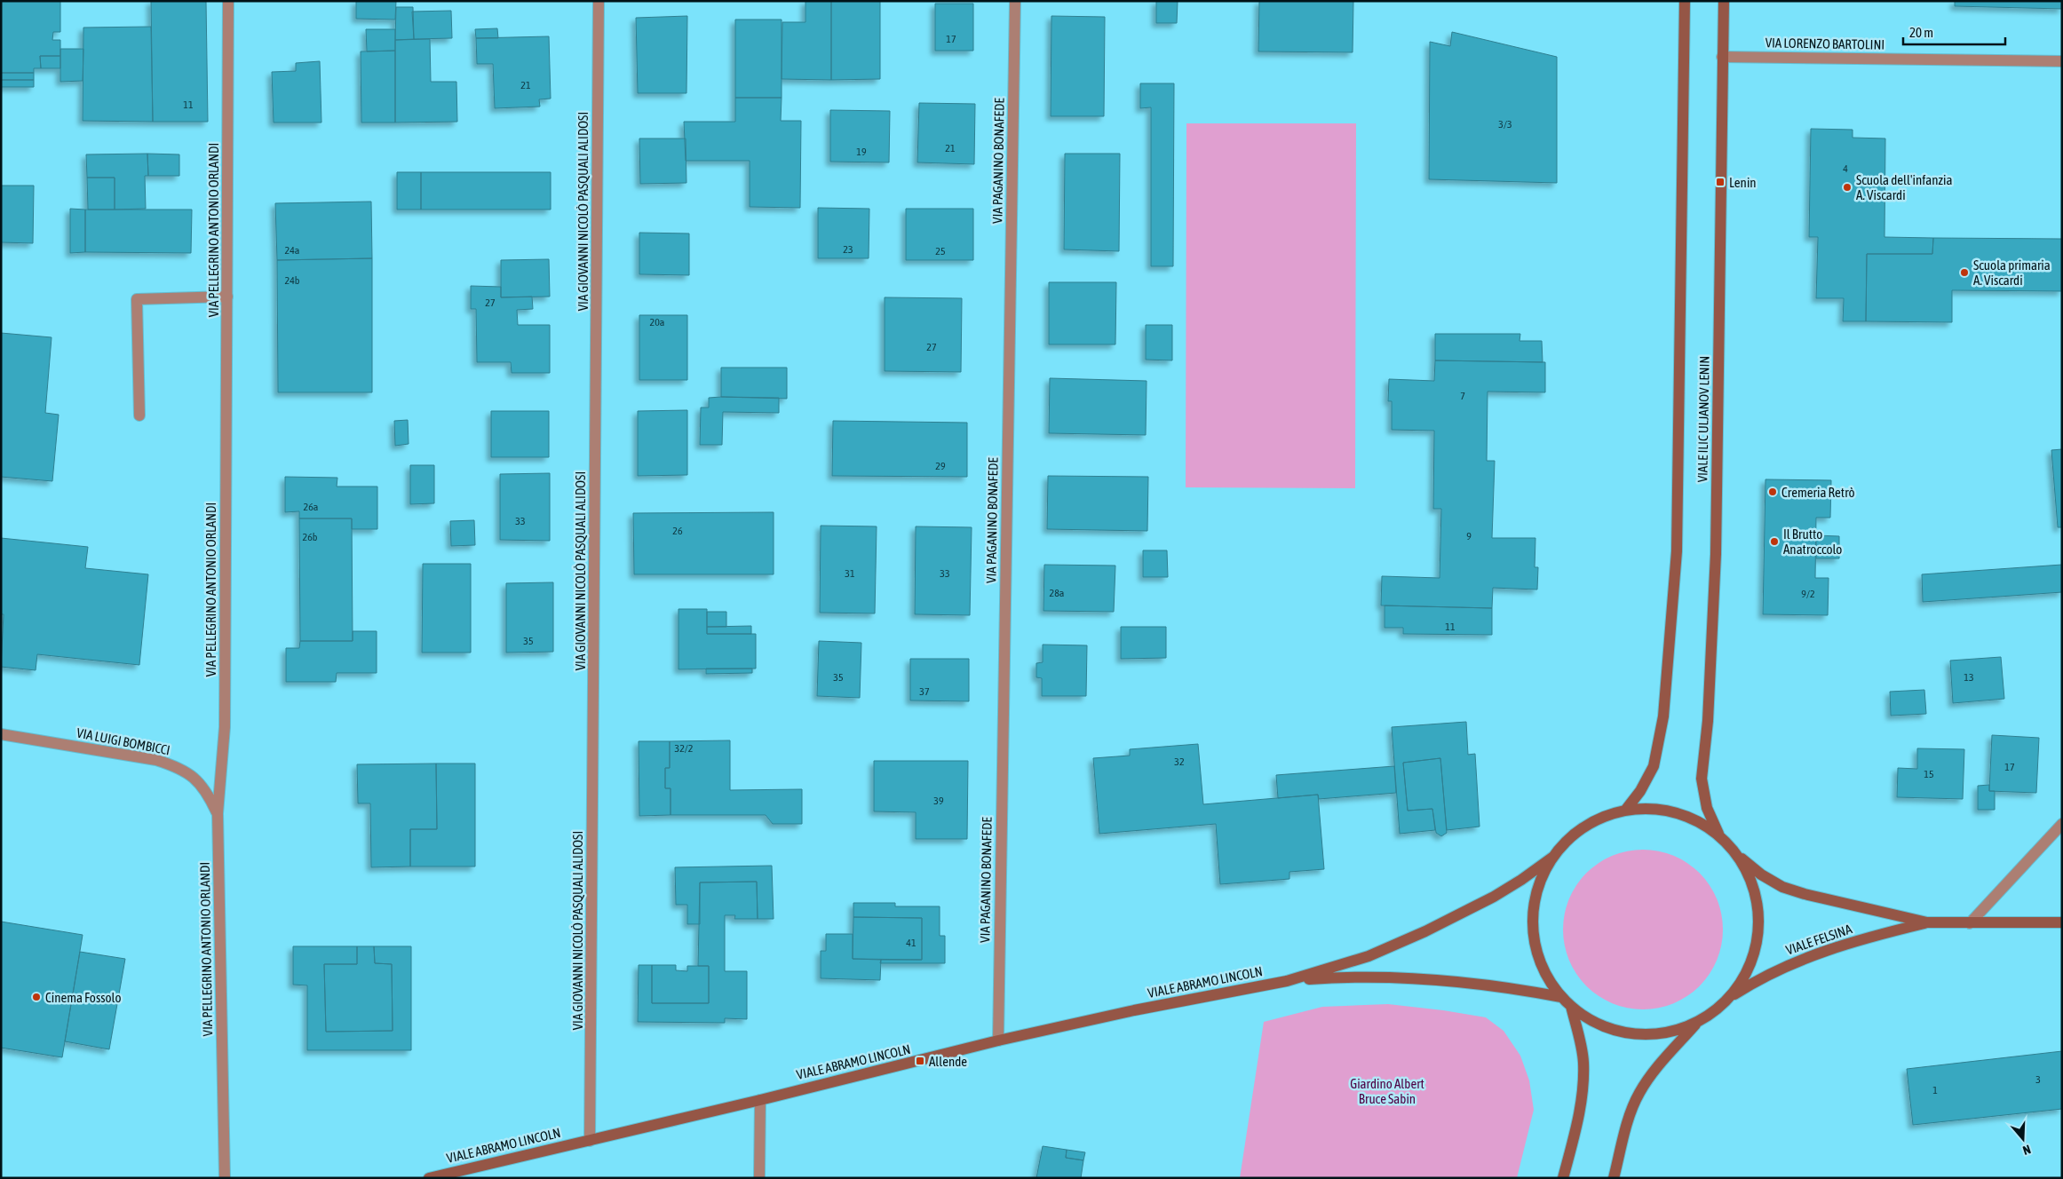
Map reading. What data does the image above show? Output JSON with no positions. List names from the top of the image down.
{
  "streets": {
    "main road": ["VIALE ILIC ULJANOV LENIN", "VIALE FELSINA", "VIALE ABRAMO LINCOLN"],
    "street": [
      "VIA LORENZO BARTOLINI",
      "VIA PAGANINO BONAFEDE",
      "VIA GIOVANNI NICOLÒ PASQUALI ALIDOSI",
      "VIA PELLEGRINO ANTONIO ORLANDI",
      "VIA LUIGI BOMBICCI"
    ]
  },
  "crossings": [
    ["VIA LORENZO BARTOLINI", "VIALE ILIC ULJANOV LENIN"],
    ["VIA PAGANINO BONAFEDE", "VIALE ABRAMO LINCOLN"],
    ["VIA GIOVANNI NICOLÒ PASQUALI ALIDOSI", "VIALE ABRAMO LINCOLN"],
    ["VIA PELLEGRINO ANTONIO ORLANDI", "VIA LUIGI BOMBICCI"]
  ],
  "parks": ["Giardino Albert Bruce Sabin"],
  "places": {
    "transit": ["Lenin", "Allende"],
    "other": [
      "Scuola dell'infanzia A. Viscardi",
      "Scuola primaria A. Viscardi",
      "Cremeria Retrò",
      "Il Brutto Anatroccolo",
      "Cinema Fossolo"
    ]
  },
  "house_numbers": [
    "17",
    "21",
    "11",
    "3/3",
    "21",
    "19",
    "4",
    "23",
    "24a",
    "25",
    "24b",
    "27",
    "20a",
    "27",
    "7",
    "29",
    "26a",
    "33",
    "26",
    "9",
    "26b",
    "31",
    "33",
    "28a",
    "9/2",
    "11",
    "35",
    "35",
    "13",
    "37",
    "32/2",
    "32",
    "17",
    "15",
    "39",
    "41",
    "3",
    "1"
  ],
  "scale_bar": "20 m",
  "north": "bottom"
}
